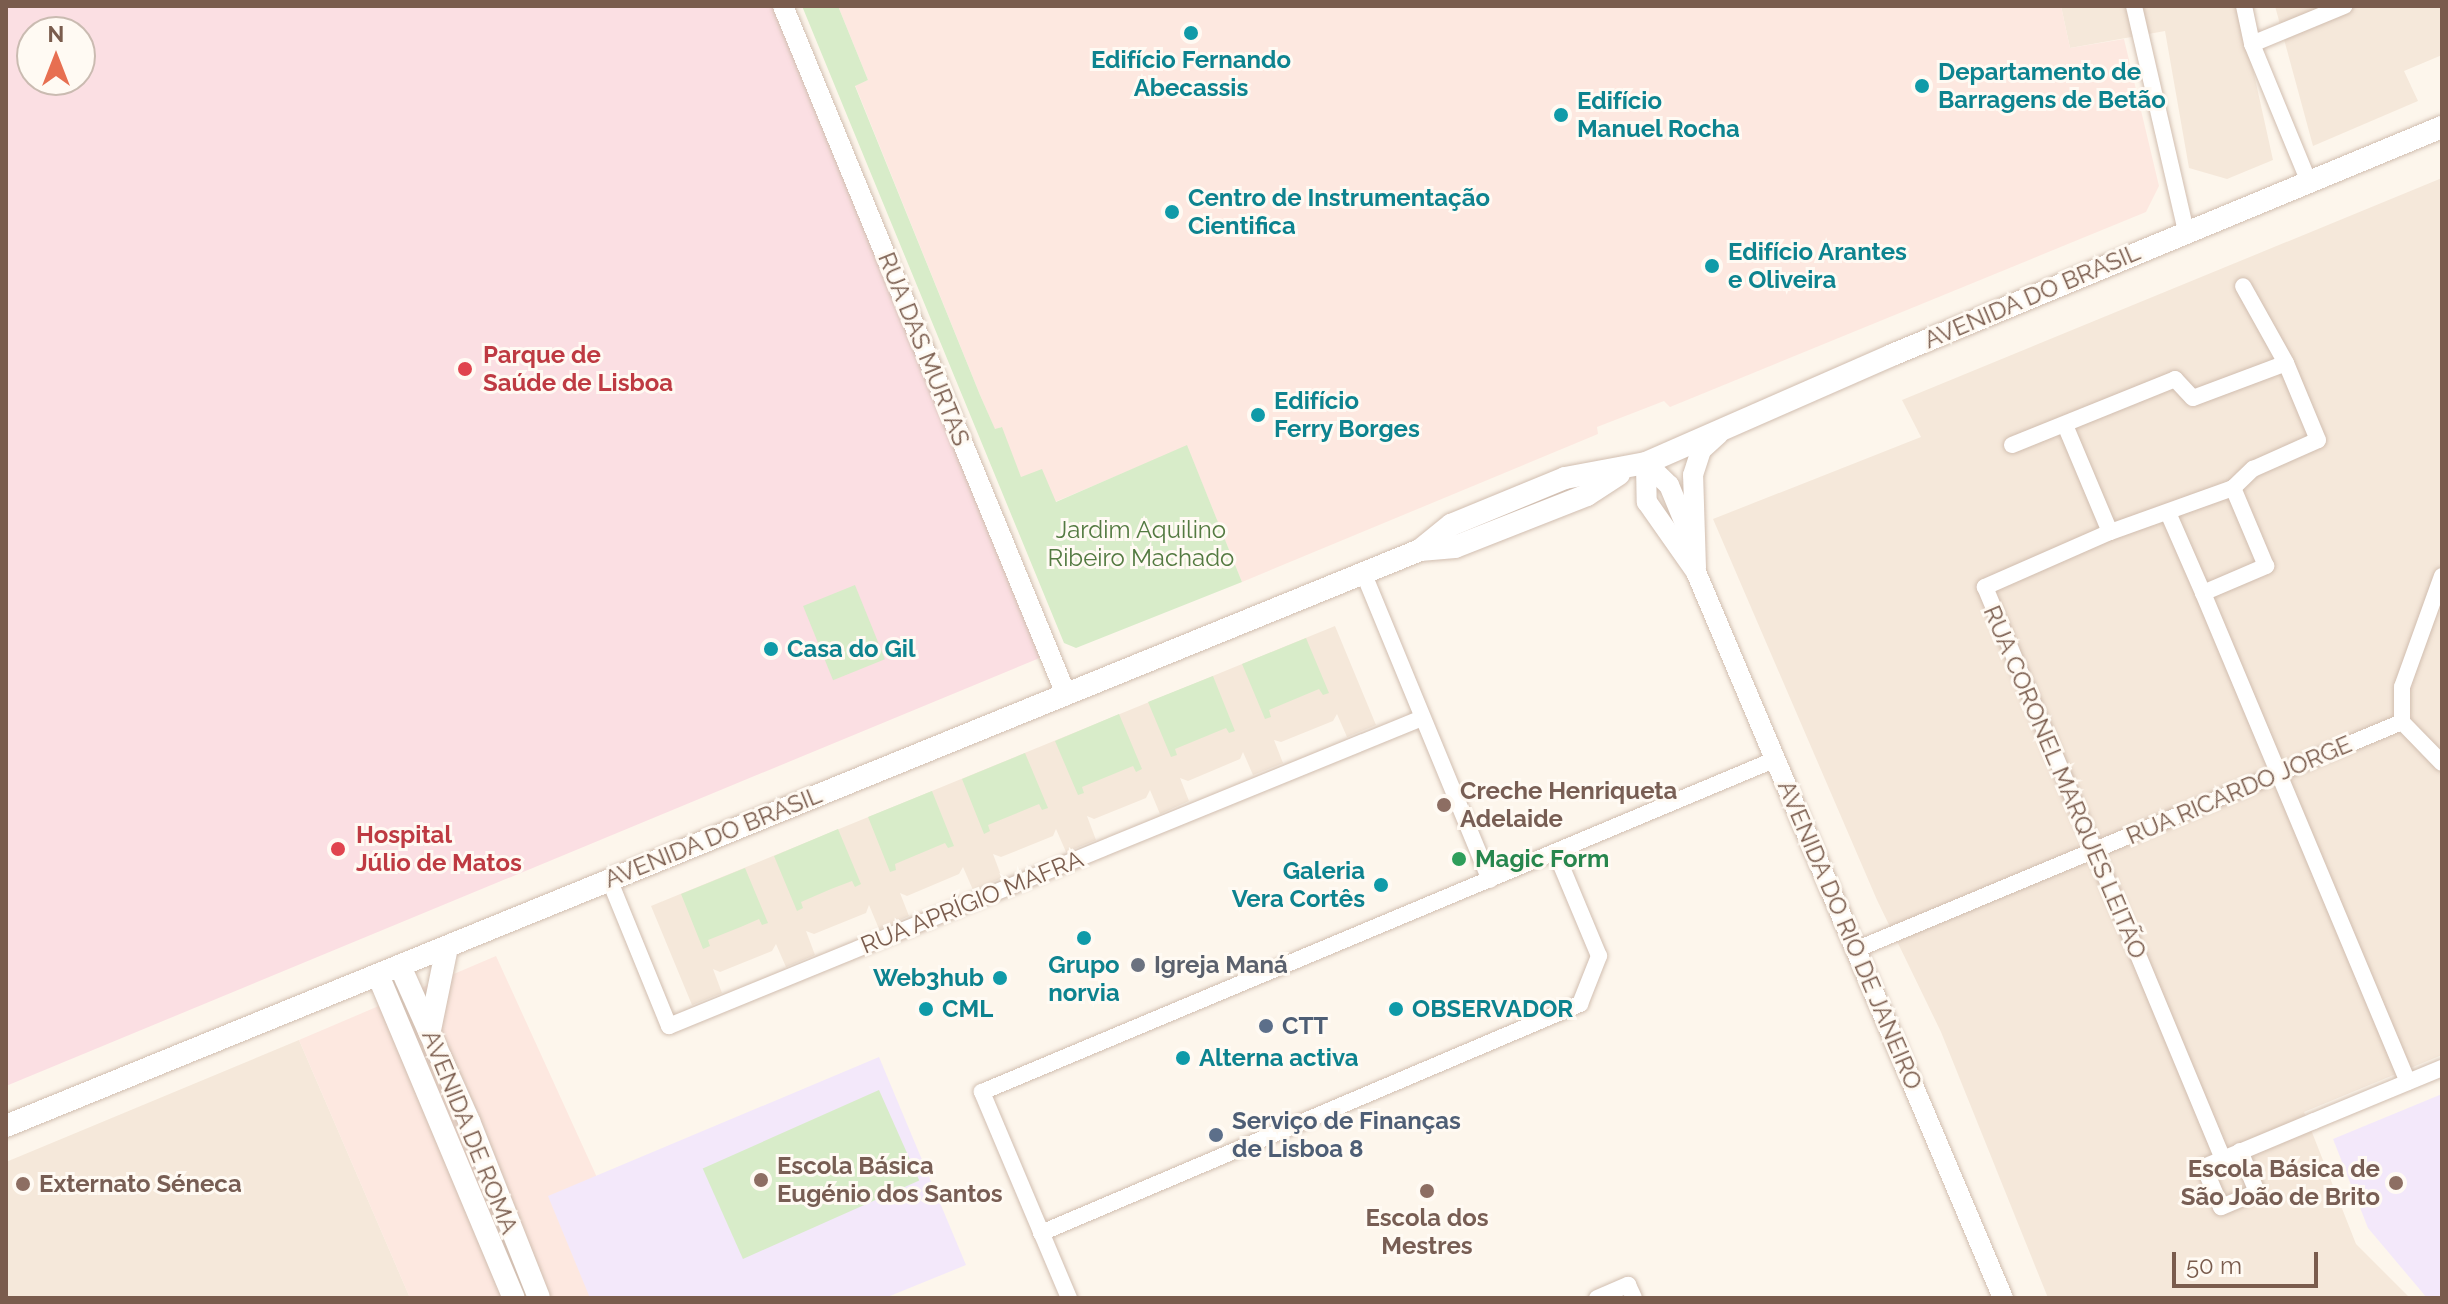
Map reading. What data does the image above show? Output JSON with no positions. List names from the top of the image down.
{
  "streets": {
    "main road": ["AVENIDA DO BRASIL", "AVENIDA DE ROMA"],
    "street": [
      "RUA DAS MURTAS",
      "RUA CORONEL MARQUES LEITÃO",
      "RUA RICARDO JORGE",
      "RUA APRÍGIO MAFRA",
      "AVENIDA DO RIO DE JANEIRO"
    ]
  },
  "crossings": [
    ["AVENIDA DO BRASIL", "RUA DAS MURTAS"],
    ["AVENIDA DO BRASIL", "RUA APRÍGIO MAFRA"],
    ["AVENIDA DO BRASIL", "AVENIDA DO RIO DE JANEIRO"],
    ["AVENIDA DO BRASIL", "AVENIDA DE ROMA"],
    ["RUA CORONEL MARQUES LEITÃO", "RUA RICARDO JORGE"],
    ["RUA RICARDO JORGE", "AVENIDA DO RIO DE JANEIRO"]
  ],
  "parks": ["Jardim Aquilino Ribeiro Machado"],
  "places": [
    "Edifício Fernando Abecassis",
    "Departamento de Barragens de Betão",
    "Edifício Manuel Rocha",
    "Centro de Instrumentação Cientifica",
    "Edifício Arantes e Oliveira",
    "Parque de Saúde de Lisboa",
    "Edifício Ferry Borges",
    "Casa do Gil",
    "Creche Henriqueta Adelaide",
    "Hospital Júlio de Matos",
    "Magic Form",
    "Galeria Vera Cortês",
    "Grupo norvia",
    "Igreja Maná",
    "Web3hub",
    "CML",
    "OBSERVADOR",
    "CTT",
    "Alterna activa",
    "Serviço de Finanças de Lisboa 8",
    "Escola Básica Eugénio dos Santos",
    "Escola Básica de São João de Brito",
    "Externato Séneca",
    "Escola dos Mestres"
  ],
  "scale_bar": "50 m",
  "north": "top"
}
